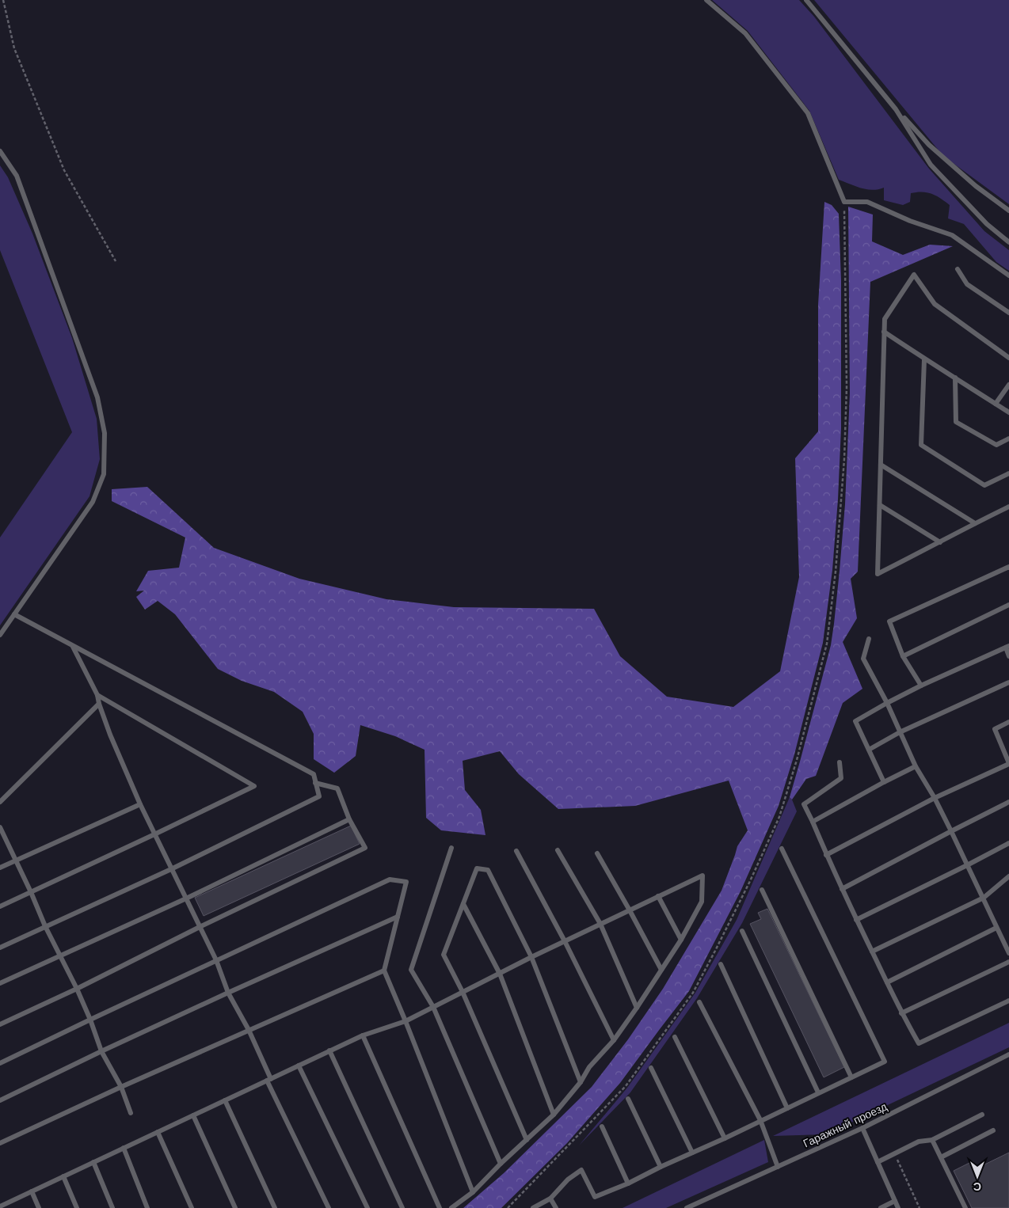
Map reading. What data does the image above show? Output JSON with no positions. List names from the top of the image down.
{
  "streets": {
    "lane": ["Гаражный проезд"]
  },
  "north": "bottom"
}
